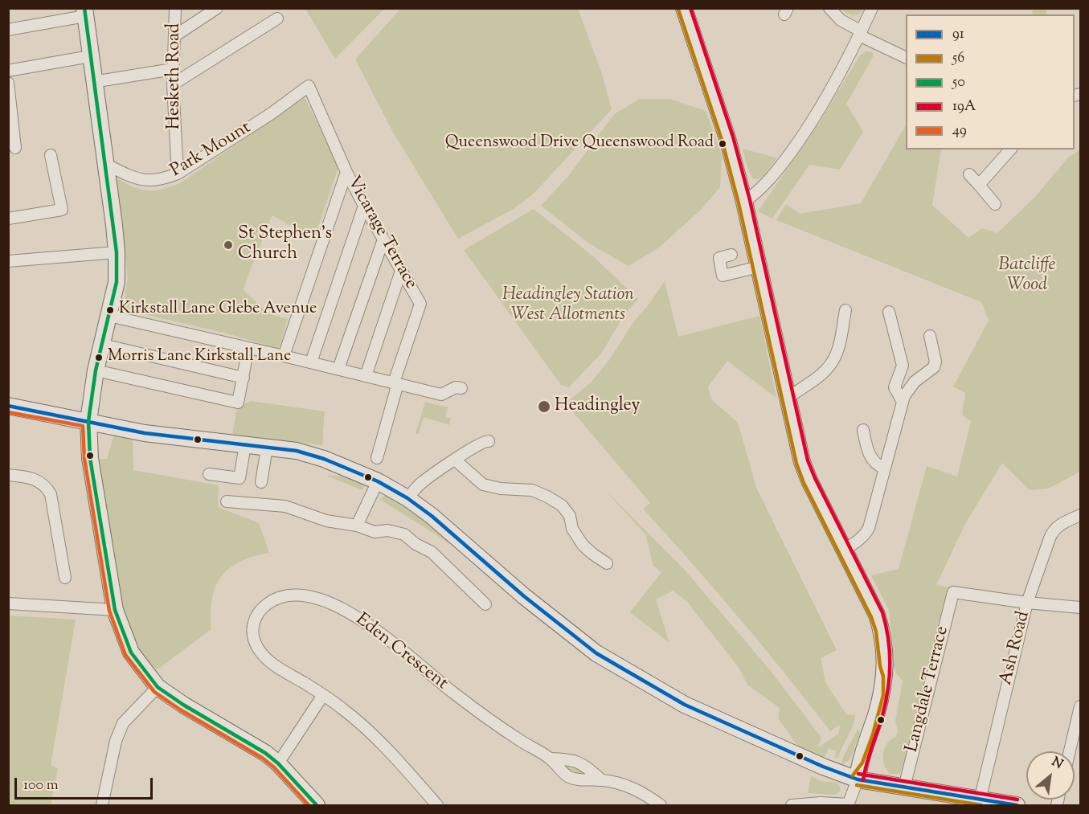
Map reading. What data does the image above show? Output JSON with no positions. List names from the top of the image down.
{
  "streets": {
    "street": [
      "Hesketh Road",
      "Park Mount",
      "Vicarage Terrace",
      "Ash Road",
      "Eden Crescent",
      "Langdale Terrace"
    ]
  },
  "crossings": [
    ["Hesketh Road", "Park Mount"],
    ["Park Mount", "Vicarage Terrace"],
    ["Ash Road", "Langdale Terrace"]
  ],
  "parks": ["Batcliffe Wood", "Headingley Station West Allotments"],
  "places": [
    "Queenswood Drive Queenswood Road",
    "St Stephen's Church",
    "Kirkstall Lane Glebe Avenue",
    "Morris Lane Kirkstall Lane",
    "Headingley"
  ],
  "lines": [
    "transit line 50",
    "transit line 19A",
    "transit line 56",
    "transit line 91",
    "transit line 49"
  ],
  "legend": [
    "91",
    "56",
    "50",
    "19A",
    "49"
  ],
  "scale_bar": "100 m",
  "north": "top right"
}
